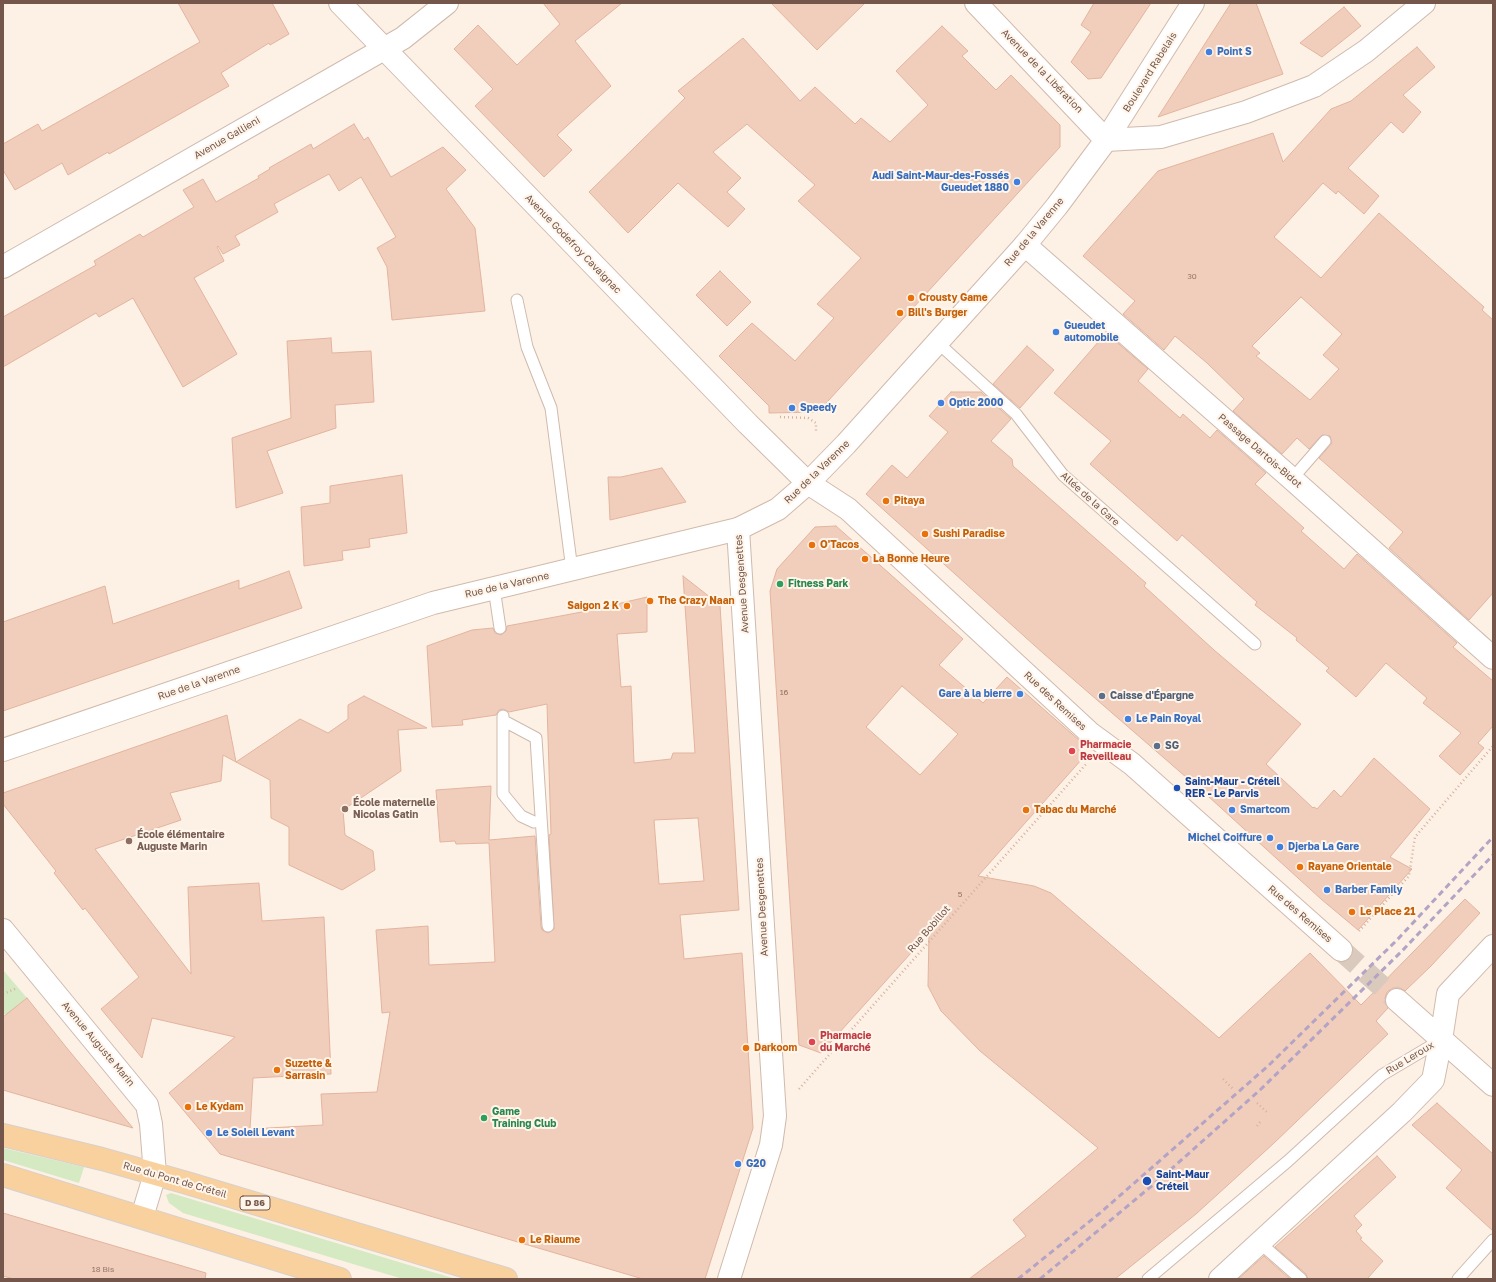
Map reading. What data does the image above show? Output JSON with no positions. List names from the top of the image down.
{
  "streets": {
    "main road": ["Rue du Pont de Créteil", "D 86"],
    "street": [
      "Avenue de la Libération",
      "Boulevard Rabelais",
      "Avenue Gallieni",
      "Rue de la Varenne",
      "Avenue Godefroy Cavaignac",
      "Passage Dartois-Bidot",
      "Avenue Desgenettes",
      "Rue des Remises",
      "Avenue Auguste Marin",
      "Rue Leroux"
    ],
    "lane": ["Allée de la Gare"],
    "path": ["Rue Bobillot"]
  },
  "crossings": [
    ["Avenue de la Libération", "Boulevard Rabelais"],
    ["Avenue de la Libération", "Rue de la Varenne"],
    ["Boulevard Rabelais", "Rue de la Varenne"],
    ["Avenue Gallieni", "Avenue Godefroy Cavaignac"],
    ["Rue de la Varenne", "Avenue Godefroy Cavaignac"],
    ["Rue de la Varenne", "Passage Dartois-Bidot"],
    ["Rue de la Varenne", "Allée de la Gare"],
    ["Rue de la Varenne", "Avenue Desgenettes"],
    ["Rue de la Varenne", "Rue des Remises"],
    ["Avenue Godefroy Cavaignac", "Rue des Remises"],
    ["Avenue Desgenettes", "Rue Bobillot"],
    ["Avenue Auguste Marin", "Rue du Pont de Créteil"]
  ],
  "places": [
    "Point S",
    "Audi Saint-Maur-des-Fossés Gueudet 1880",
    "Crousty Game",
    "Bill's Burger",
    "Gueudet automobile",
    "Optic 2000",
    "Speedy",
    "Pitaya",
    "Sushi Paradise",
    "O'Tacos",
    "La Bonne Heure",
    "Fitness Park",
    "The Crazy Naan",
    "Saigon 2 K",
    "Gare à la bierre",
    "Caisse d'Épargne",
    "Le Pain Royal",
    "SG",
    "Pharmacie Reveilleau",
    "Saint-Maur - Créteil RER - Le Parvis",
    "École maternelle Nicolas Gatin",
    "Tabac du Marché",
    "Smartcom",
    "Michel Coiffure",
    "École élémentaire Auguste Marin",
    "Djerba La Gare",
    "Rayane Orientale",
    "Barber Family",
    "Le Place 21",
    "Pharmacie du Marché",
    "Darkoom",
    "Suzette & Sarrasin",
    "Le Kydam",
    "Game Training Club",
    "Le Soleil Levant",
    "G20",
    "Saint-Maur Créteil",
    "Le Riaume"
  ],
  "house_numbers": [
    "30",
    "16",
    "5",
    "18 Bis"
  ]
}
